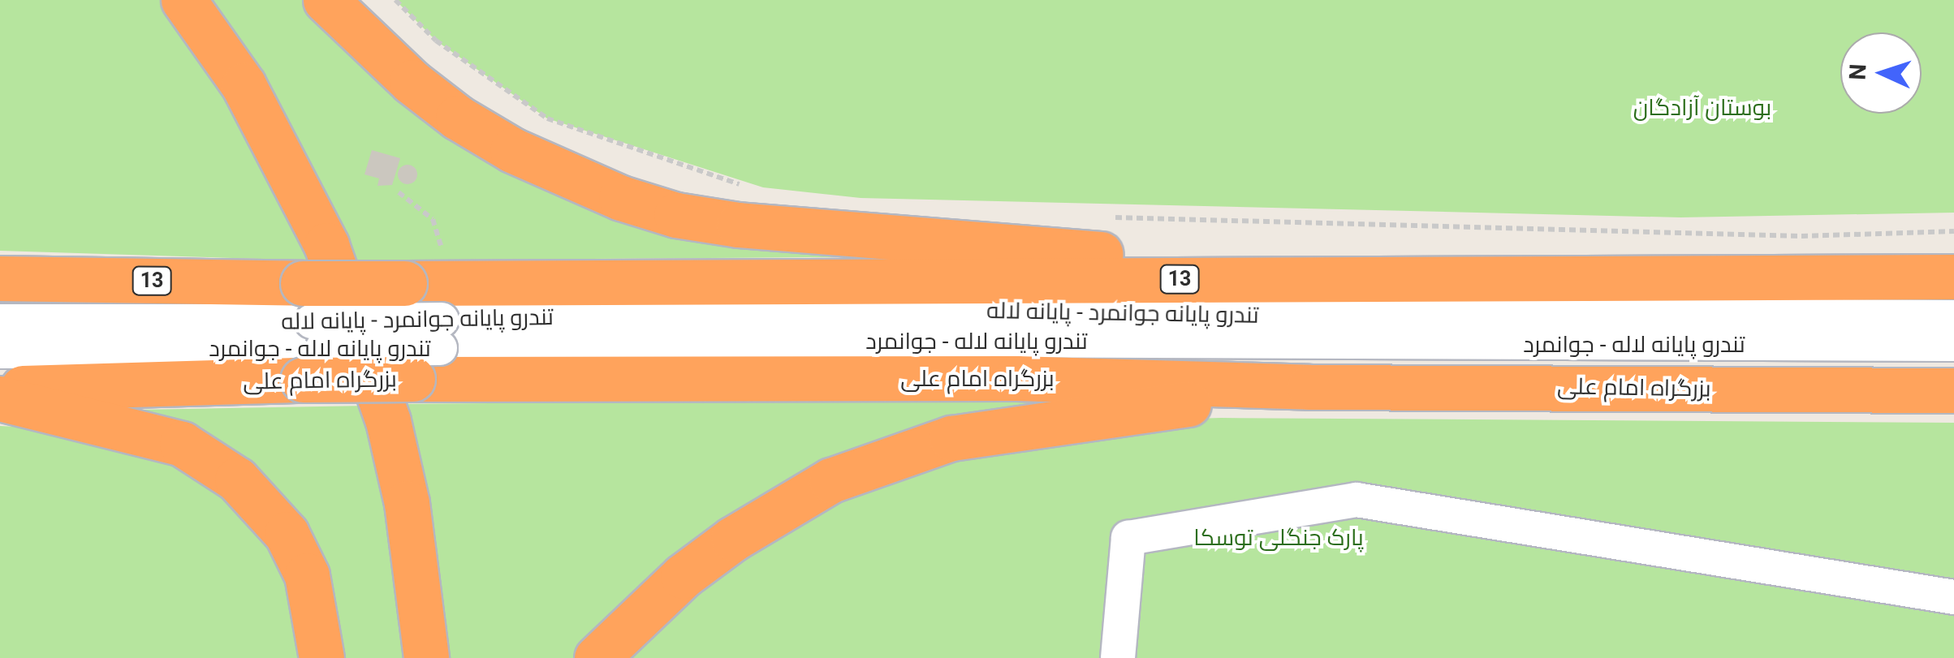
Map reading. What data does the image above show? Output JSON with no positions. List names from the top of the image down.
{
  "streets": {
    "highway": ["13", "بزرگراه امام علی"],
    "lane": ["تندرو پایانه جوانمرد - پایانه لاله", "تندرو پایانه لاله - جوانمرد"]
  },
  "crossings": [
    ["تندرو پایانه جوانمرد - پایانه لاله", "تندرو پایانه لاله - جوانمرد"],
    ["تندرو پایانه جوانمرد - پایانه لاله", "بزرگراه امام علی"],
    ["تندرو پایانه لاله - جوانمرد", "بزرگراه امام علی"]
  ],
  "parks": ["بوستان آزادگان", "پارک جنگلی توسکا"],
  "north": "left"
}
